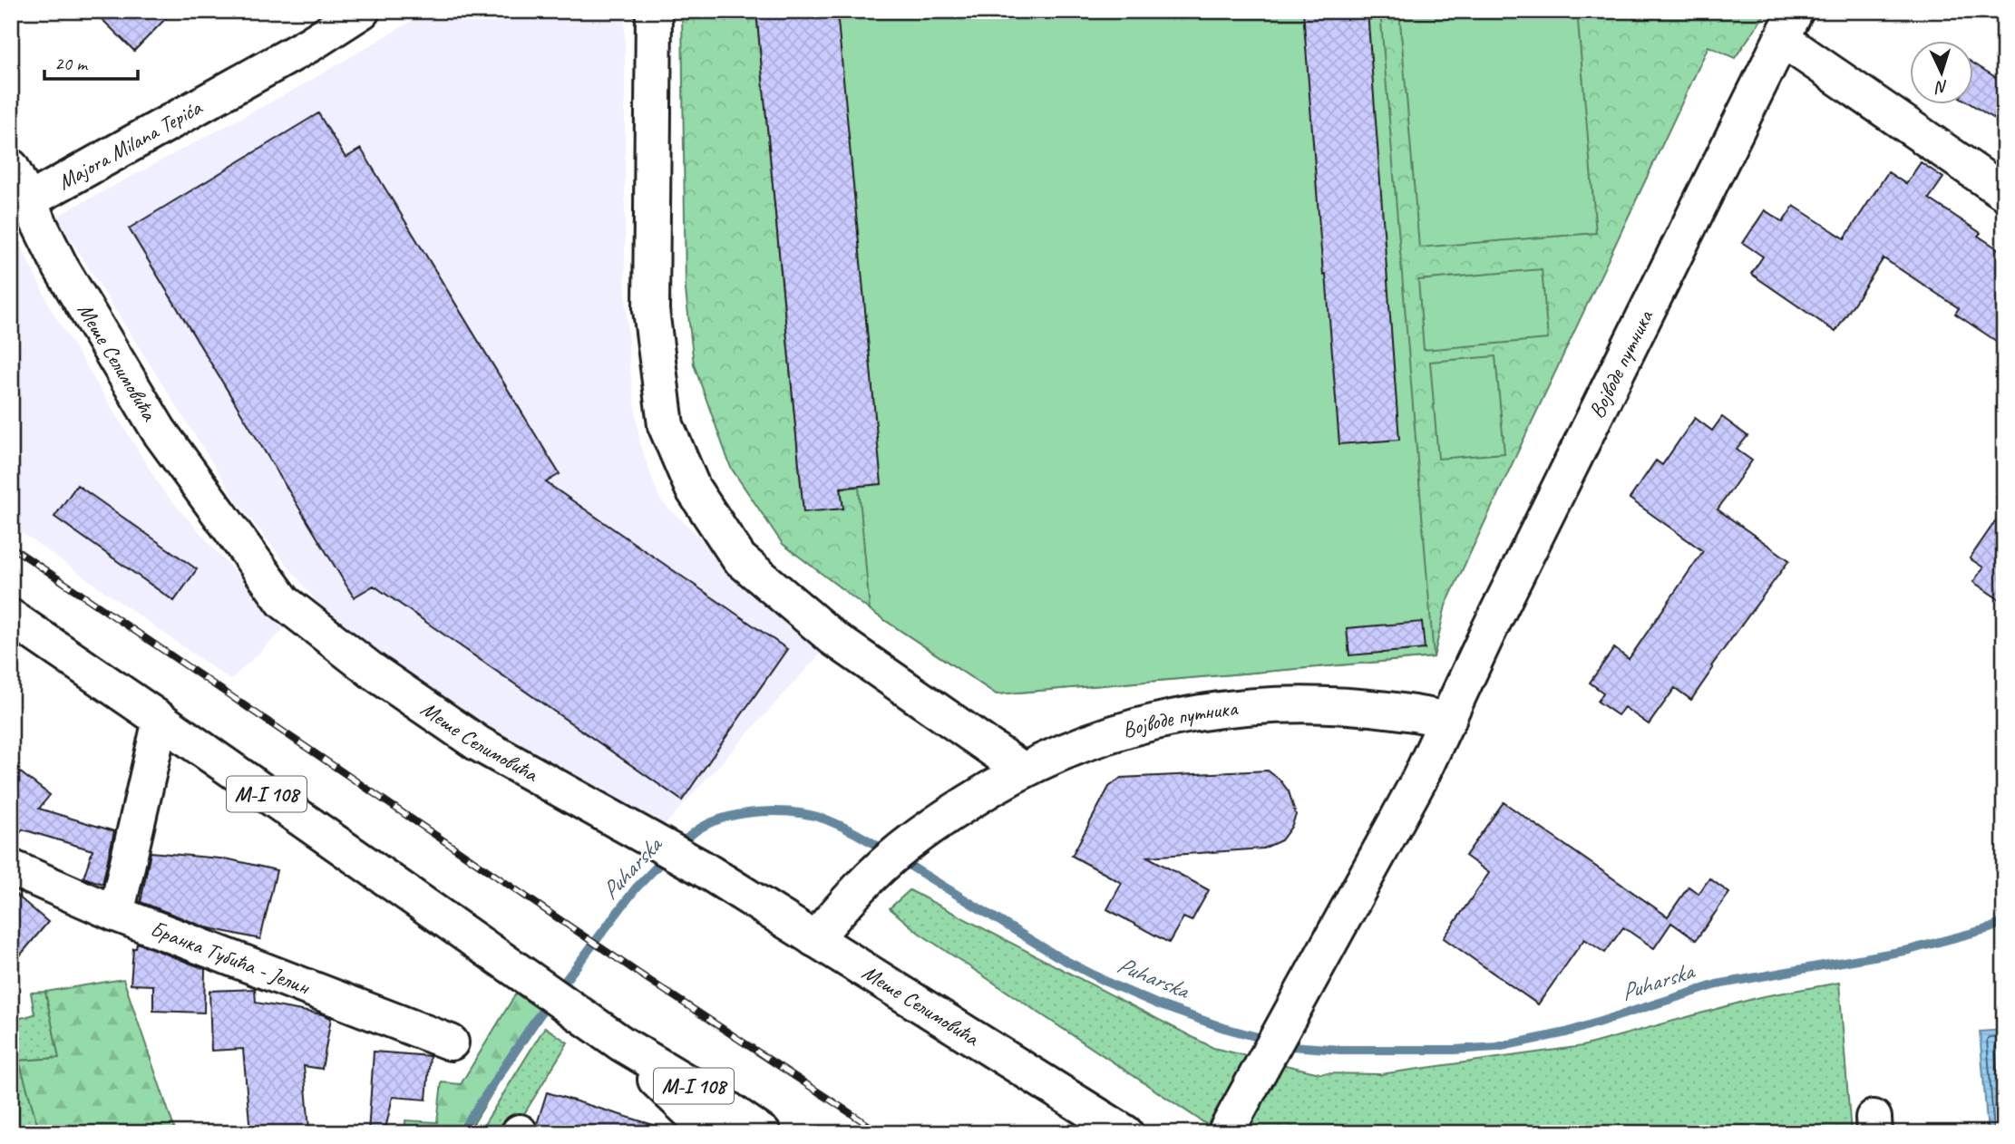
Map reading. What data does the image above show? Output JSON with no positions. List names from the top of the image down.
{
  "streets": {
    "street": [
      "Majora Milana Tepića",
      "Меше Селимовића",
      "Војводе путника",
      "M-I 108",
      "Бранка Тубића - Јелин"
    ]
  },
  "crossings": [
    ["Majora Milana Tepića", "Меше Селимовића"],
    ["Меше Селимовића", "Војводе путника"]
  ],
  "water": ["Puharska"],
  "scale_bar": "20 m",
  "north": "bottom"
}
